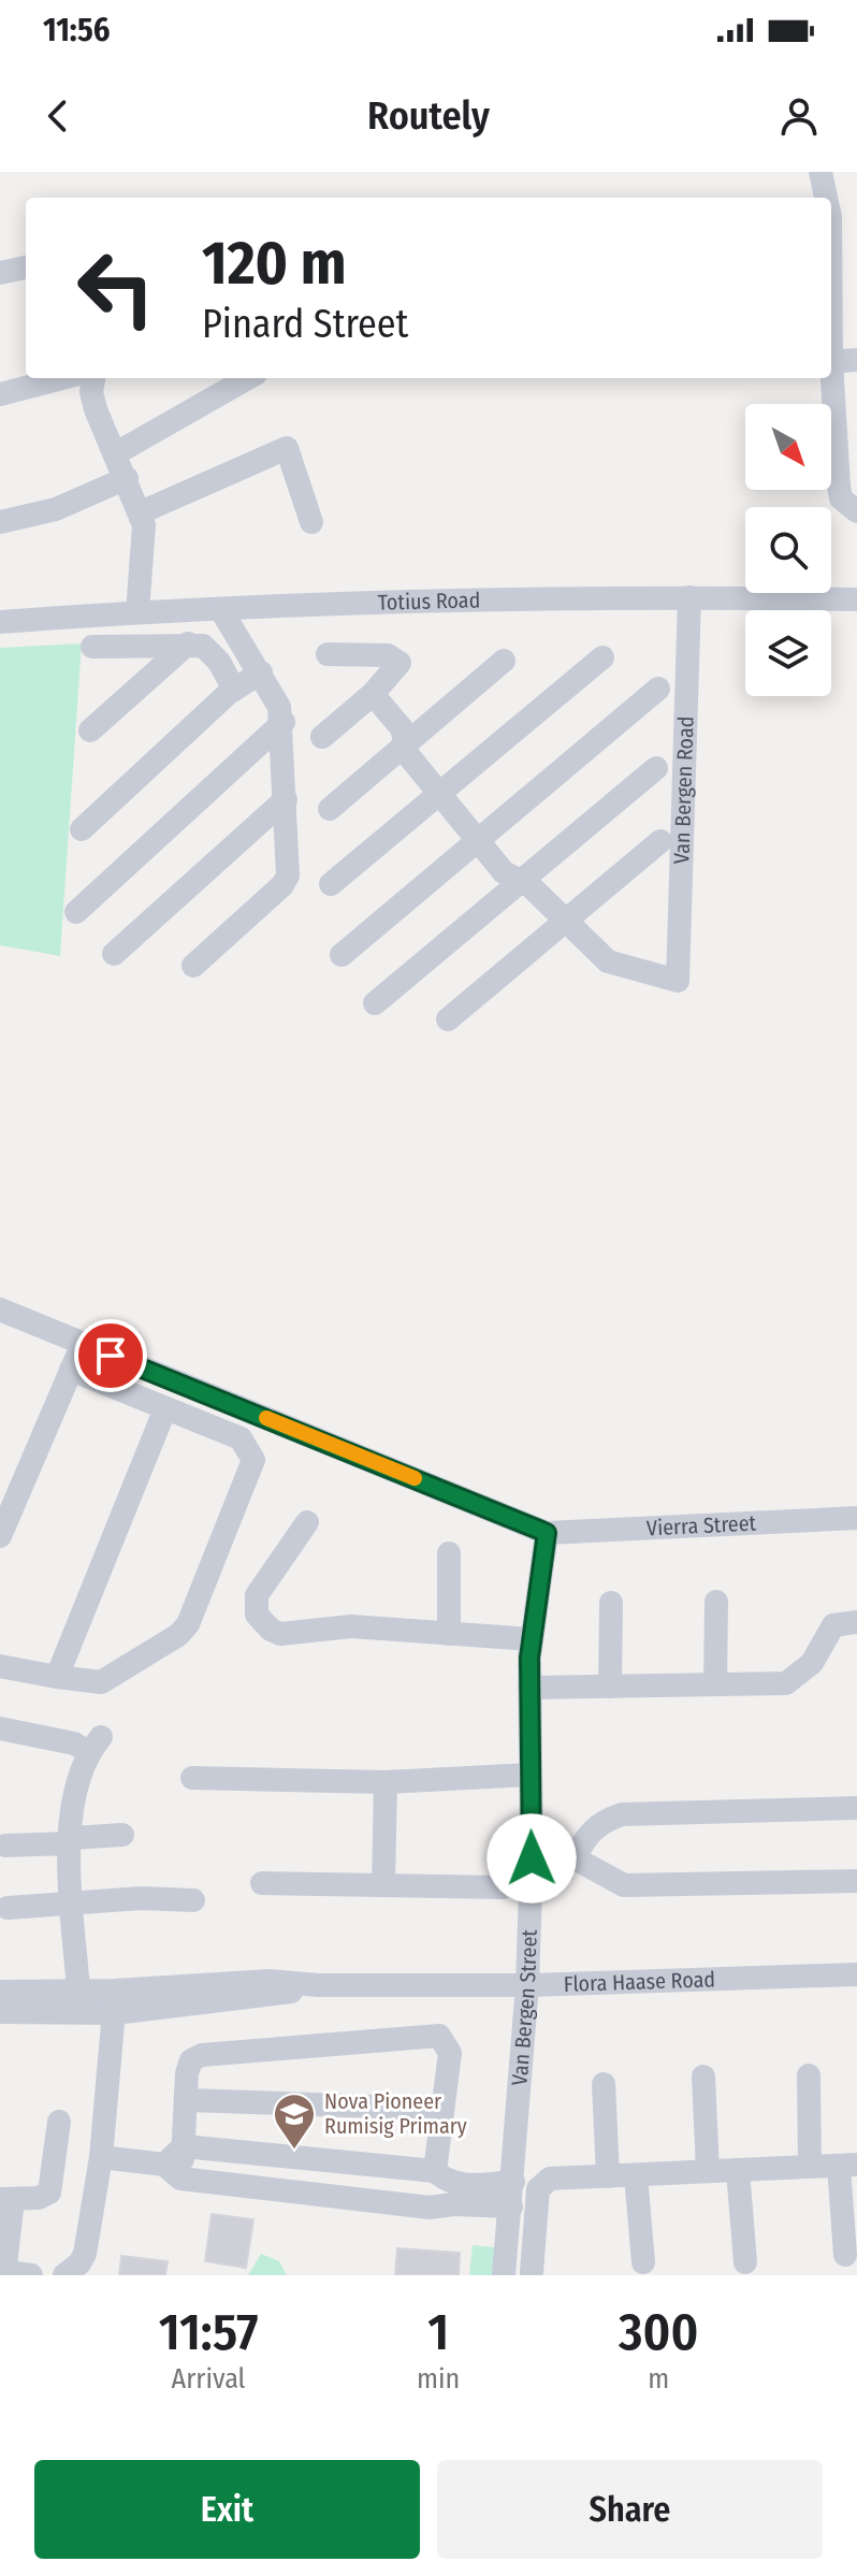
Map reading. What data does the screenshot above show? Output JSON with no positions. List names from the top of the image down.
{
  "streets": {
    "street": [
      "Totius Road",
      "Van Bergen Road",
      "Vierra Street",
      "Flora Haase Road",
      "Van Bergen Street"
    ]
  },
  "crossings": [
    ["Totius Road", "Van Bergen Road"],
    ["Vierra Street", "Van Bergen Street"],
    ["Flora Haase Road", "Van Bergen Street"]
  ],
  "places": {
    "school or university": ["Nova Pioneer Rumisig Primary"]
  },
  "north": "bottom right",
  "page": {
    "status": "11:56",
    "header": "Routely",
    "turn": ["120 m", "Pinard Street"],
    "eta": [
      "11:57",
      "Arrival",
      "1",
      "min",
      "300",
      "m"
    ],
    "buttons": ["Exit", "Share"]
  }
}
